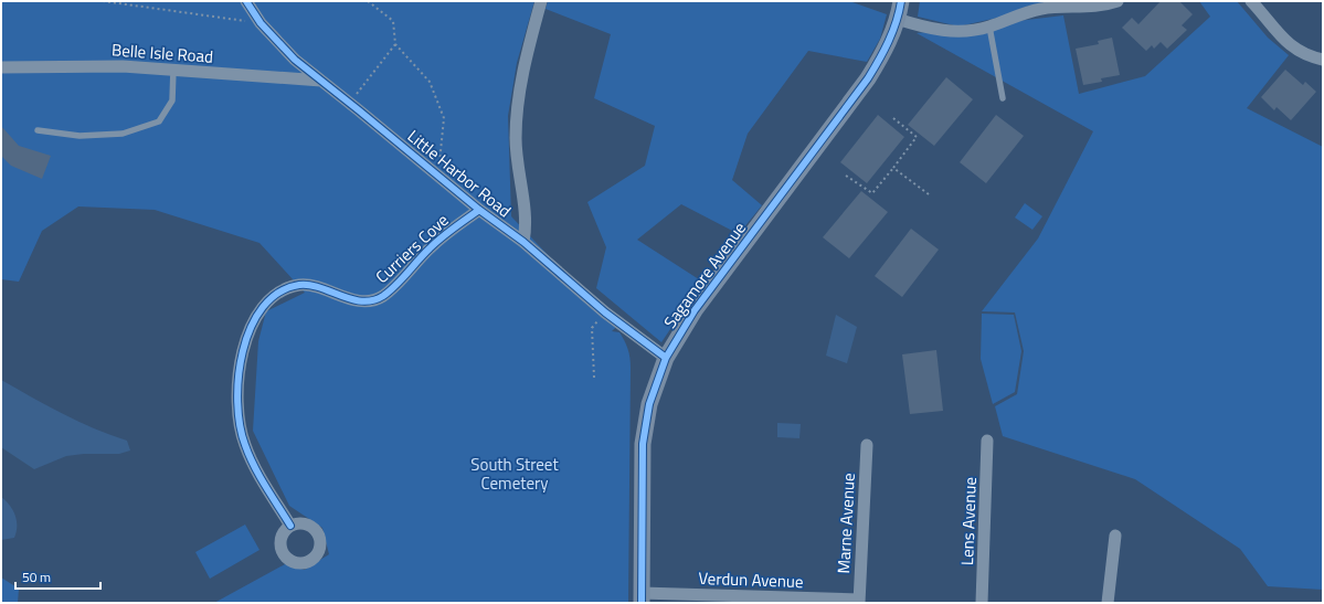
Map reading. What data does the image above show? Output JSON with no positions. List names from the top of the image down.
{
  "streets": {
    "main road": ["Sagamore Avenue"],
    "street": [
      "Belle Isle Road",
      "Little Harbor Road",
      "Curriers Cove",
      "Lens Avenue",
      "Marne Avenue",
      "Verdun Avenue"
    ]
  },
  "crossings": [
    ["Belle Isle Road", "Little Harbor Road"],
    ["Little Harbor Road", "Curriers Cove"],
    ["Little Harbor Road", "Sagamore Avenue"],
    ["Sagamore Avenue", "Verdun Avenue"],
    ["Marne Avenue", "Verdun Avenue"]
  ],
  "parks": ["South Street Cemetery"],
  "scale_bar": "50 m"
}
